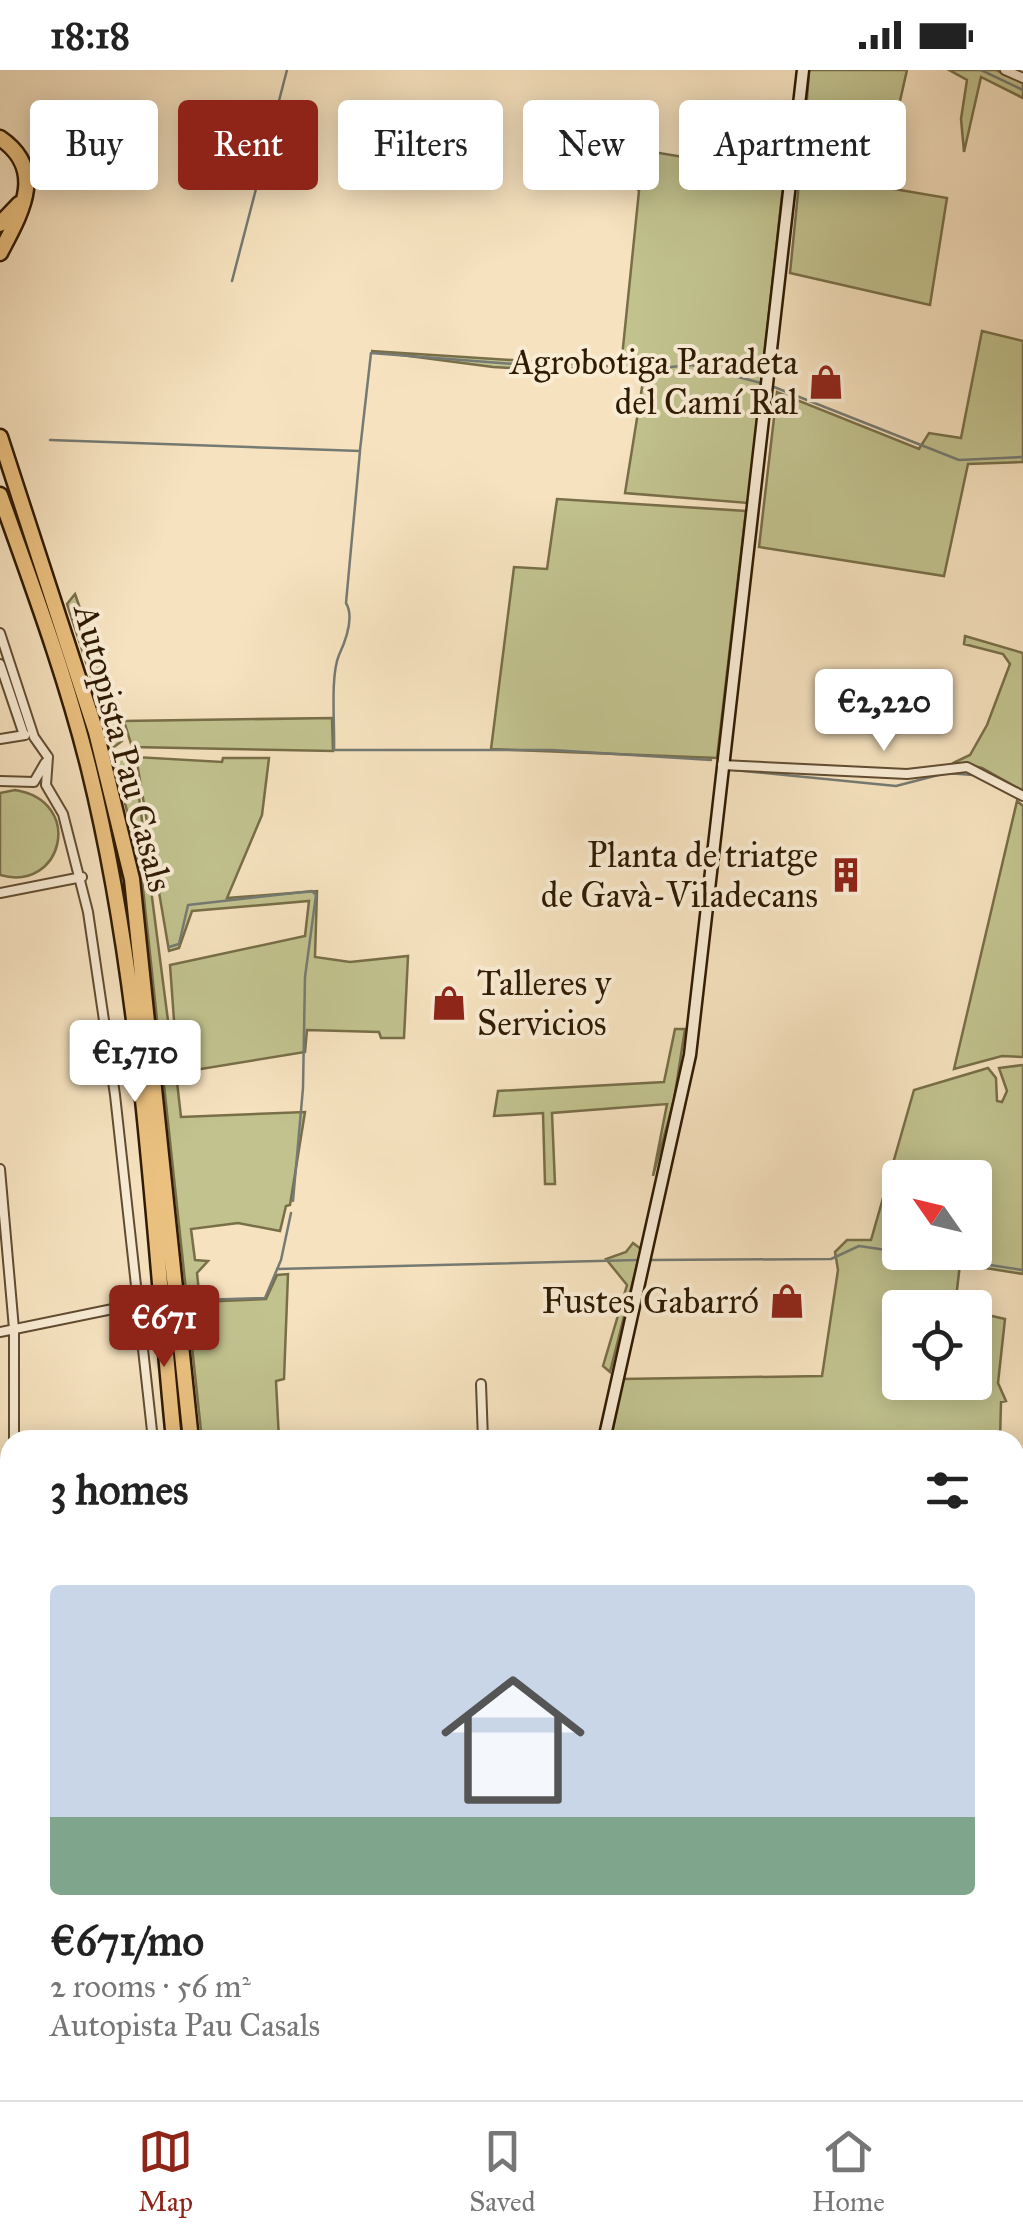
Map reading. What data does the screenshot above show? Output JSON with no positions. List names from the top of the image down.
{
  "streets": {
    "highway": ["Autopista Pau Casals"]
  },
  "places": {
    "shop": ["Agrobotiga Paradeta del Camí Ral", "Talleres y Servicios", "Fustes Gabarró"],
    "building": ["Planta de triatge de Gavà-Viladecans"]
  },
  "north": "top left",
  "page": {
    "status": "18:18",
    "chip": [
      "Buy",
      "Rent",
      "Filters",
      "New",
      "Apartment"
    ],
    "price": ["€2,220", "€1,710", "€671"],
    "heading": "3 homes",
    "list": [
      {
        "name": "€671/mo",
        "note": "2 rooms · 56 m² · Autopista Pau Casals"
      }
    ],
    "tabs": ["Map", "Saved", "Home"]
  }
}
